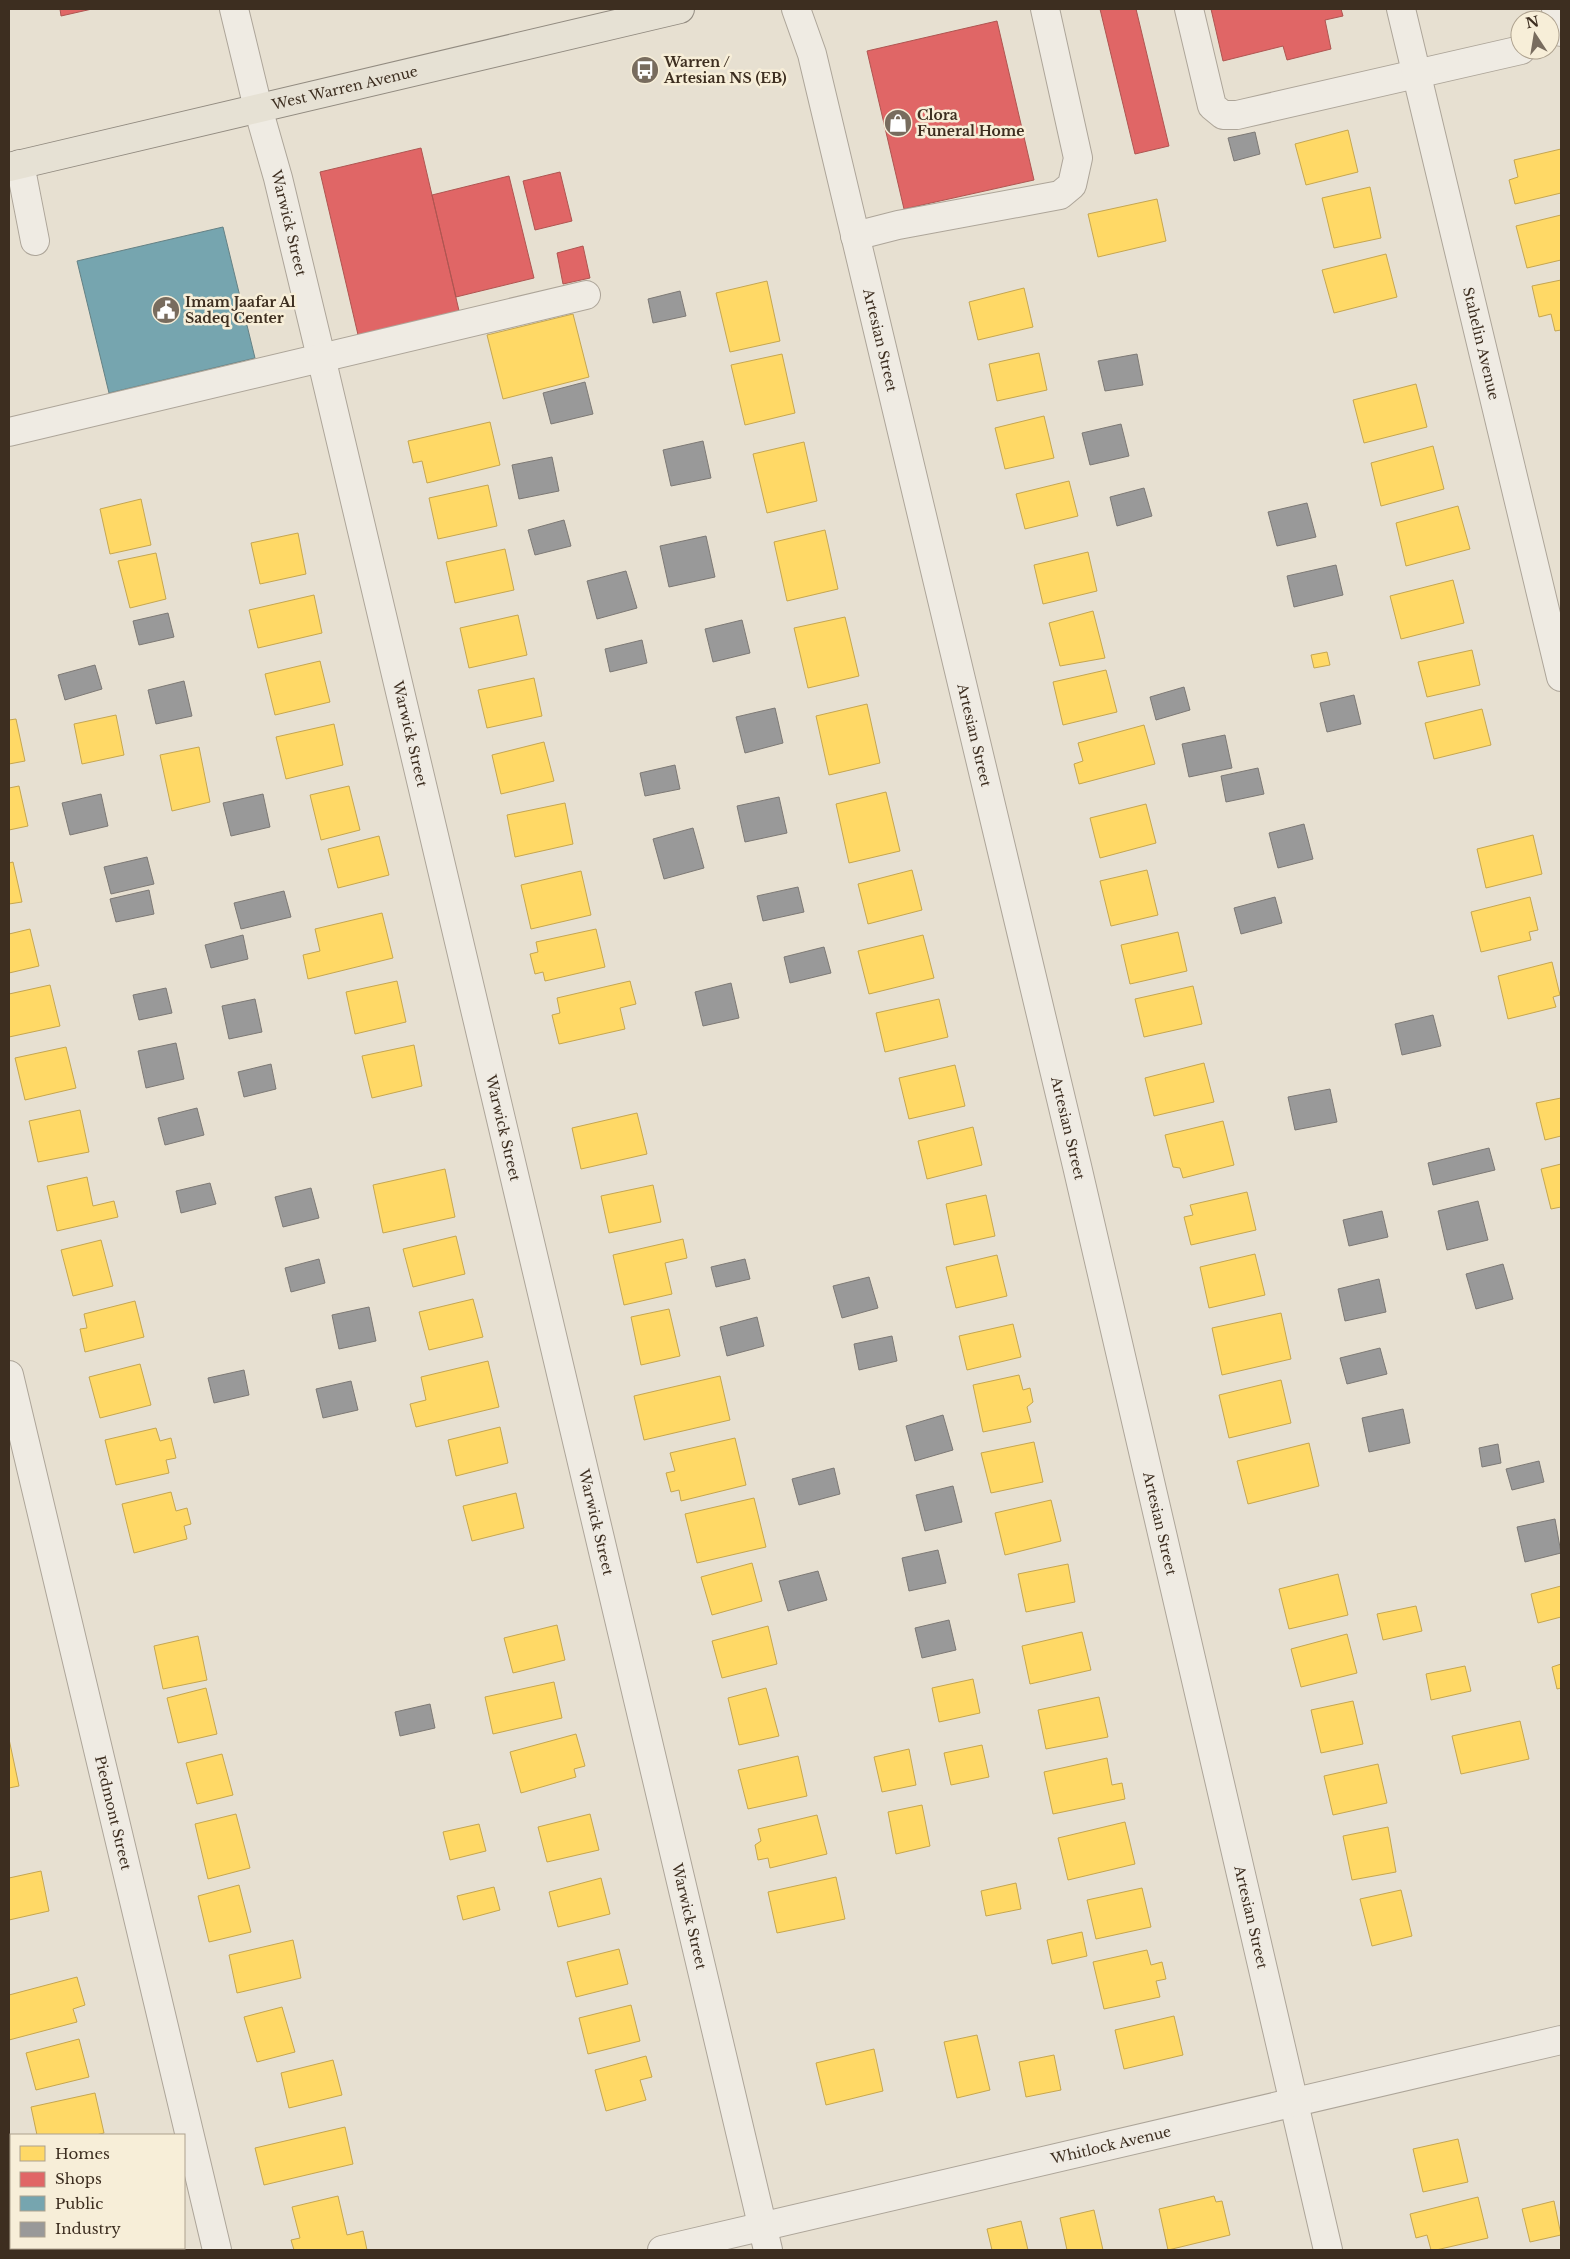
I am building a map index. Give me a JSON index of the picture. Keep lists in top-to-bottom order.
{
  "streets": {
    "main road": ["West Warren Avenue"],
    "street": [
      "Warwick Street",
      "Artesian Street",
      "Stahelin Avenue",
      "Piedmont Street",
      "Whitlock Avenue"
    ]
  },
  "crossings": [
    ["West Warren Avenue", "Warwick Street"],
    ["Warwick Street", "Whitlock Avenue"],
    ["Artesian Street", "Whitlock Avenue"]
  ],
  "places": {
    "bus stop": ["Warren / Artesian NS (EB)"],
    "shop": ["Clora Funeral Home"],
    "public building": ["Imam Jaafar Al Sadeq Center"]
  },
  "legend": [
    "Homes",
    "Shops",
    "Public",
    "Industry"
  ],
  "north": "top"
}
